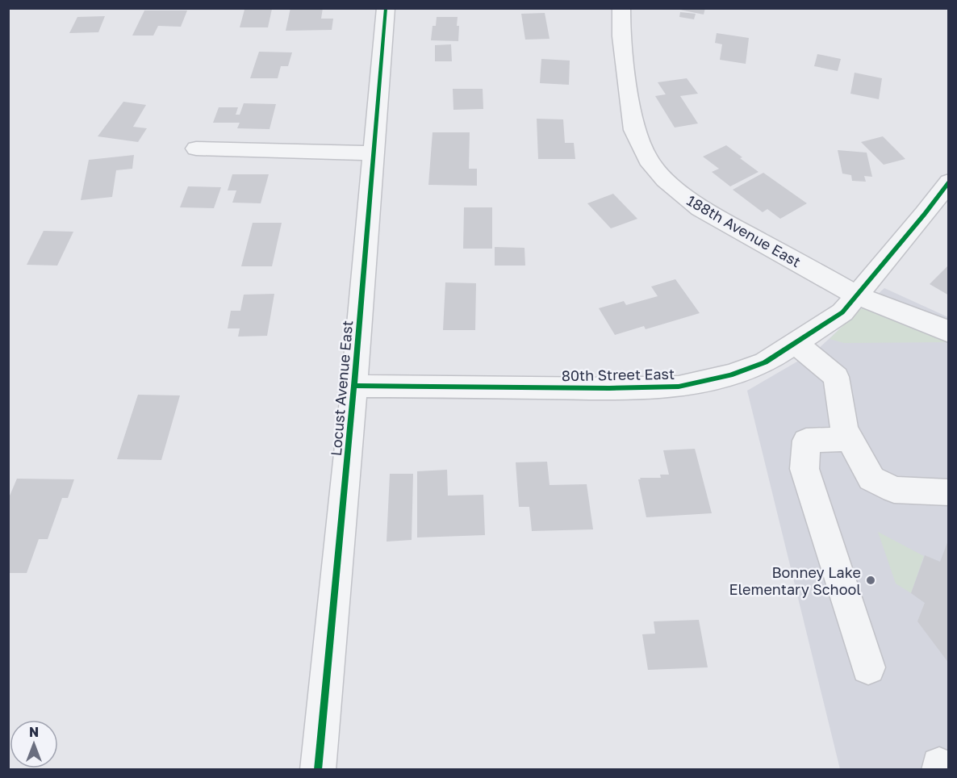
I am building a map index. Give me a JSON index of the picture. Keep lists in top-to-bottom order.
{
  "streets": {
    "street": ["188th Avenue East", "80th Street East", "Locust Avenue East"]
  },
  "crossings": [
    ["188th Avenue East", "80th Street East"],
    ["80th Street East", "Locust Avenue East"]
  ],
  "places": ["Bonney Lake Elementary School"],
  "north": "top"
}
